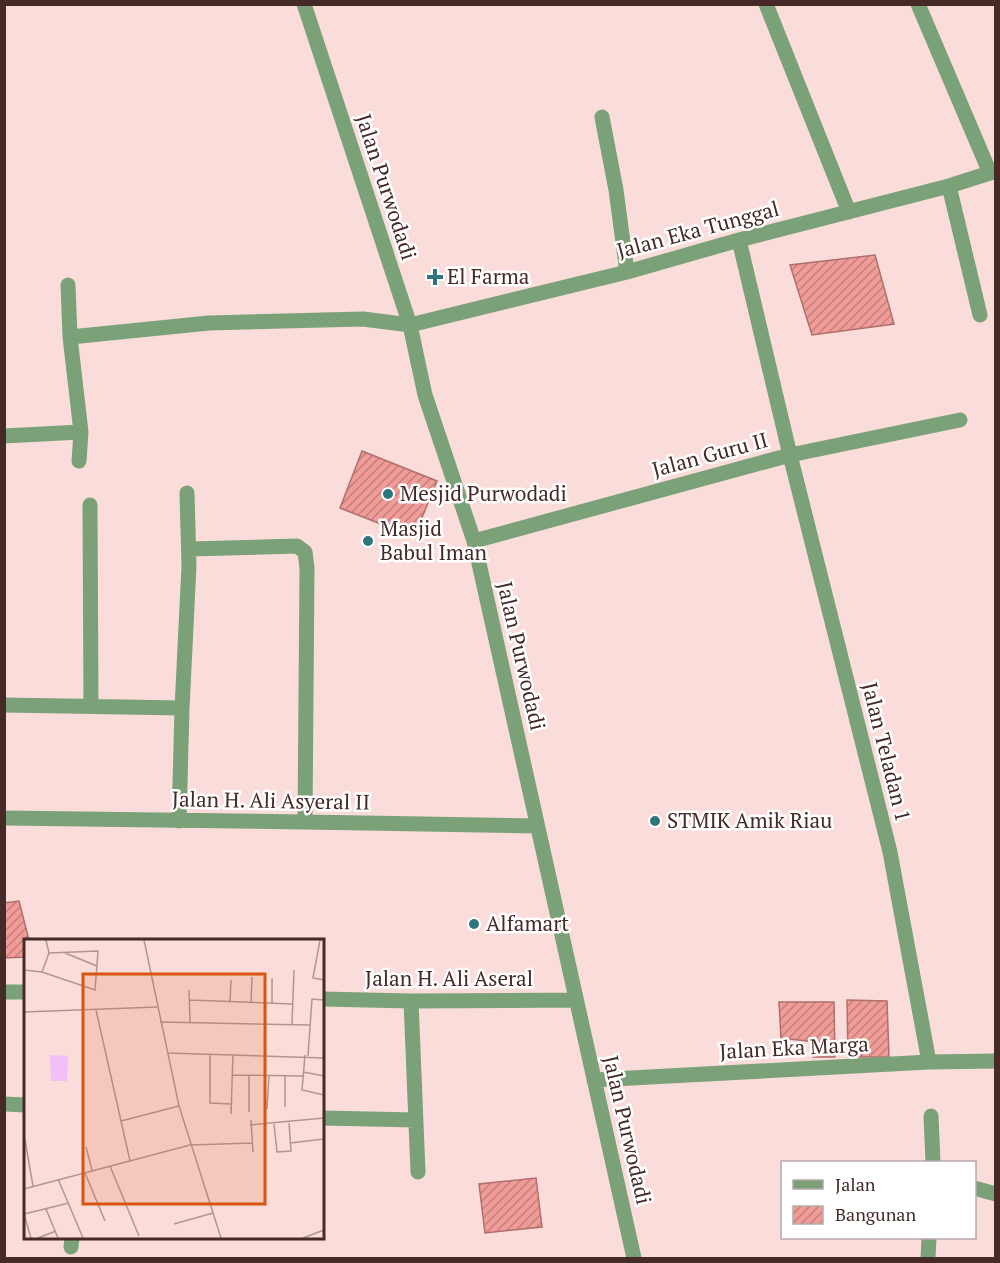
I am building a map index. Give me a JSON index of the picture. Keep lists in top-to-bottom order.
{
  "streets": {
    "street": [
      "Jalan Purwodadi",
      "Jalan Eka Tunggal",
      "Jalan Guru II",
      "Jalan Teladan 1",
      "Jalan H. Ali Asyeral II",
      "Jalan H. Ali Aseral",
      "Jalan Eka Marga"
    ]
  },
  "crossings": [
    ["Jalan Purwodadi", "Jalan Eka Tunggal"],
    ["Jalan Purwodadi", "Jalan Guru II"],
    ["Jalan Purwodadi", "Jalan H. Ali Asyeral II"],
    ["Jalan Purwodadi", "Jalan H. Ali Aseral"],
    ["Jalan Purwodadi", "Jalan Eka Marga"],
    ["Jalan Eka Tunggal", "Jalan Teladan 1"],
    ["Jalan Guru II", "Jalan Teladan 1"],
    ["Jalan Teladan 1", "Jalan Eka Marga"]
  ],
  "places": {
    "health": ["El Farma"],
    "other": [
      "Mesjid Purwodadi",
      "Masjid Babul Iman",
      "STMIK Amik Riau",
      "Alfamart"
    ]
  },
  "legend": ["Jalan", "Bangunan"]
}
